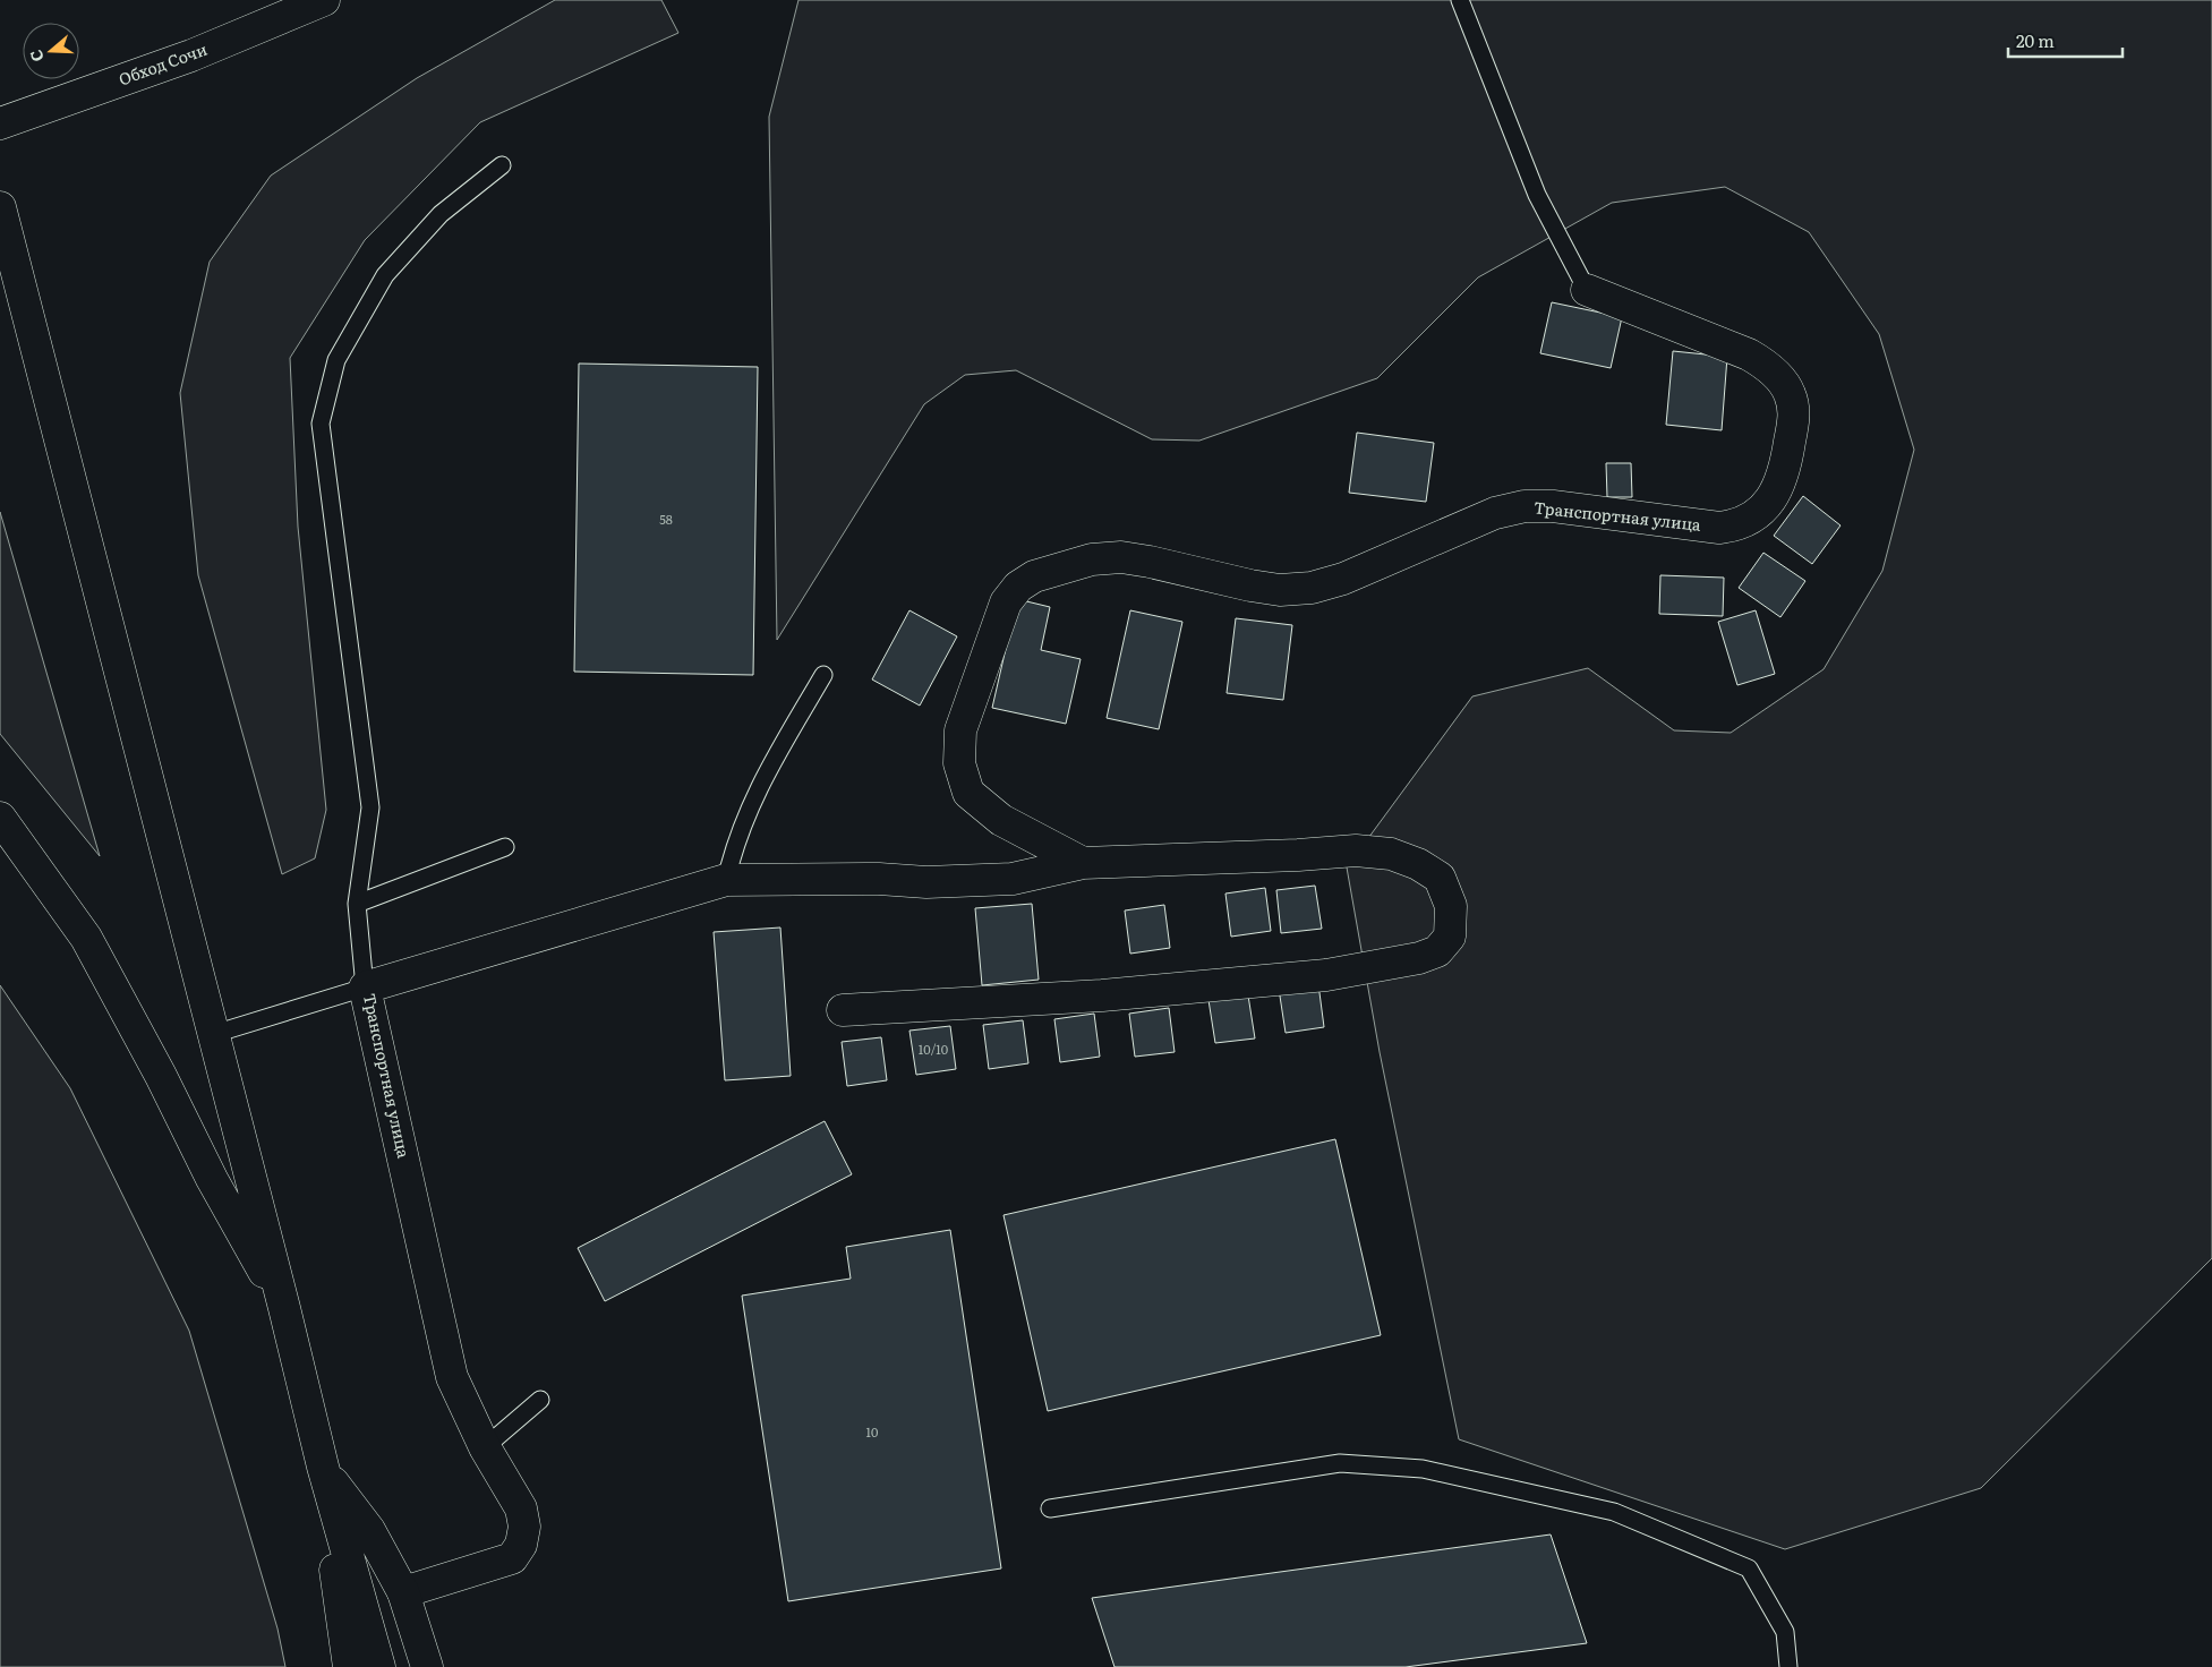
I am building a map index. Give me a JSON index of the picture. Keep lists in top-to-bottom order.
{
  "streets": {
    "main road": ["Обход Сочи", "Транспортная улица"]
  },
  "house_numbers": ["58", "10/10", "10"],
  "scale_bar": "20 m",
  "north": "left"
}
